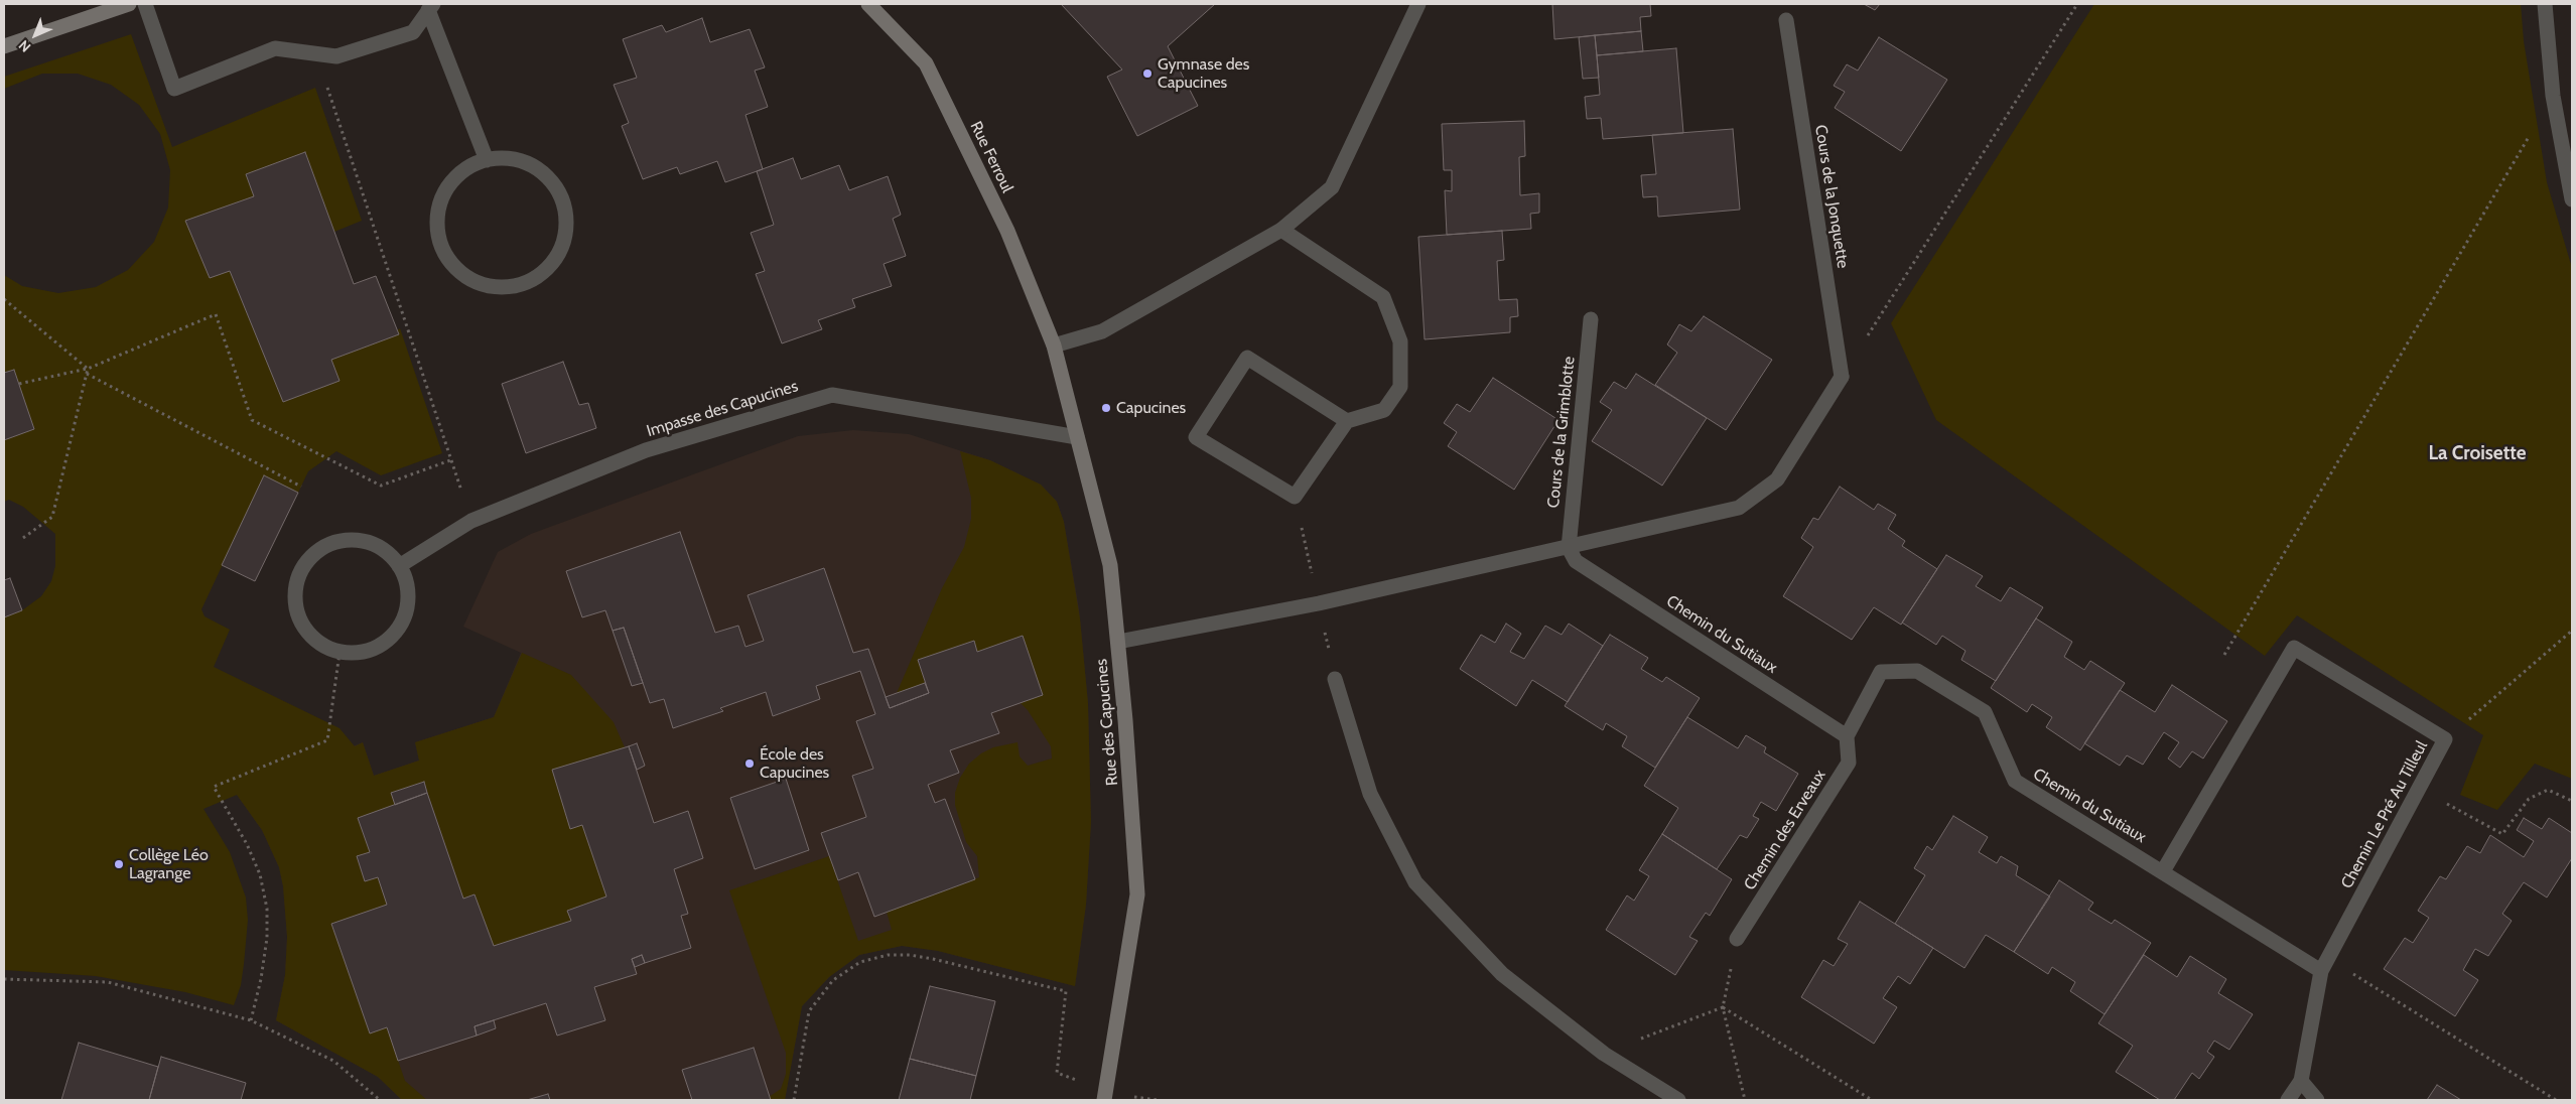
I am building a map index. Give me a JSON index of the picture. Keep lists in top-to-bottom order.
{
  "streets": {
    "street": [
      "Rue Ferroul",
      "Cours de la Jonquette",
      "Impasse des Capucines",
      "Cours de la Grimblotte",
      "Chemin du Sutiaux",
      "Rue des Capucines",
      "Chemin Le Pré Au Tilleul",
      "Chemin des Erveaux"
    ]
  },
  "crossings": [
    ["Rue Ferroul", "Rue des Capucines"],
    ["Impasse des Capucines", "Rue des Capucines"],
    ["Cours de la Grimblotte", "Chemin du Sutiaux"],
    ["Chemin du Sutiaux", "Chemin Le Pré Au Tilleul"],
    ["Chemin du Sutiaux", "Chemin des Erveaux"]
  ],
  "districts": ["La Croisette"],
  "places": [
    "Gymnase des Capucines",
    "Capucines",
    "École des Capucines",
    "Collège Léo Lagrange"
  ],
  "north": "bottom left"
}
